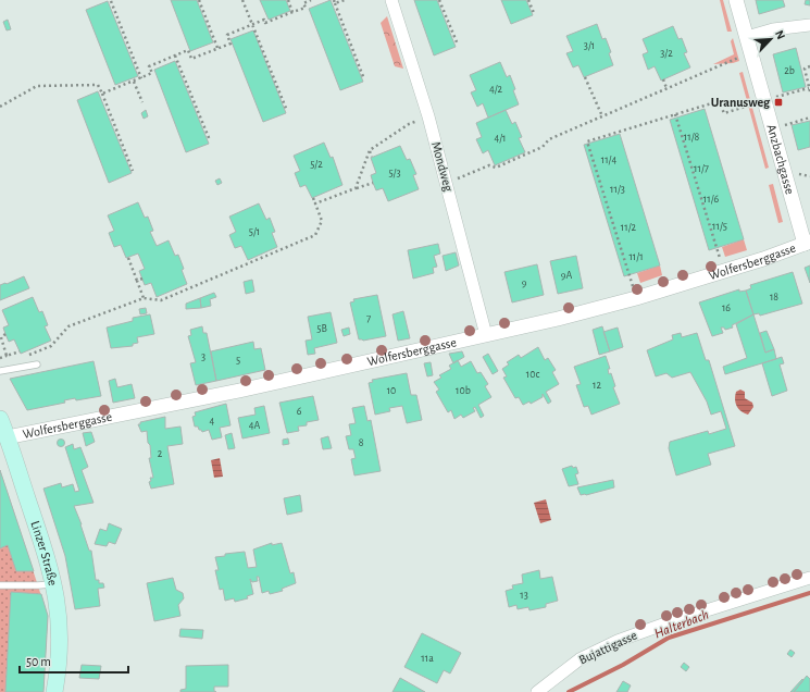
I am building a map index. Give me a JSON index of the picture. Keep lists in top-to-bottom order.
{
  "streets": {
    "main road": ["Linzer Straße"],
    "street": [
      "Anzbachgasse",
      "Mondweg",
      "Wolfersberggasse",
      "Bujattigasse"
    ]
  },
  "crossings": [
    ["Anzbachgasse", "Wolfersberggasse"],
    ["Mondweg", "Wolfersberggasse"],
    ["Wolfersberggasse", "Linzer Straße"]
  ],
  "water": ["Halterbach"],
  "places": {
    "transit": ["Uranusweg"]
  },
  "house_numbers": [
    "3/1",
    "3/2",
    "2b",
    "4/2",
    "11/8",
    "4/1",
    "11/4",
    "5/2",
    "11/7",
    "5/3",
    "11/3",
    "11/6",
    "11/5",
    "11/2",
    "5/1",
    "11/1",
    "9A",
    "9",
    "18",
    "16",
    "7",
    "5B",
    "3",
    "5",
    "10c",
    "12",
    "10",
    "10b",
    "6",
    "4",
    "4A",
    "8",
    "2",
    "13",
    "11a"
  ],
  "scale_bar": "50 m",
  "north": "top right"
}
